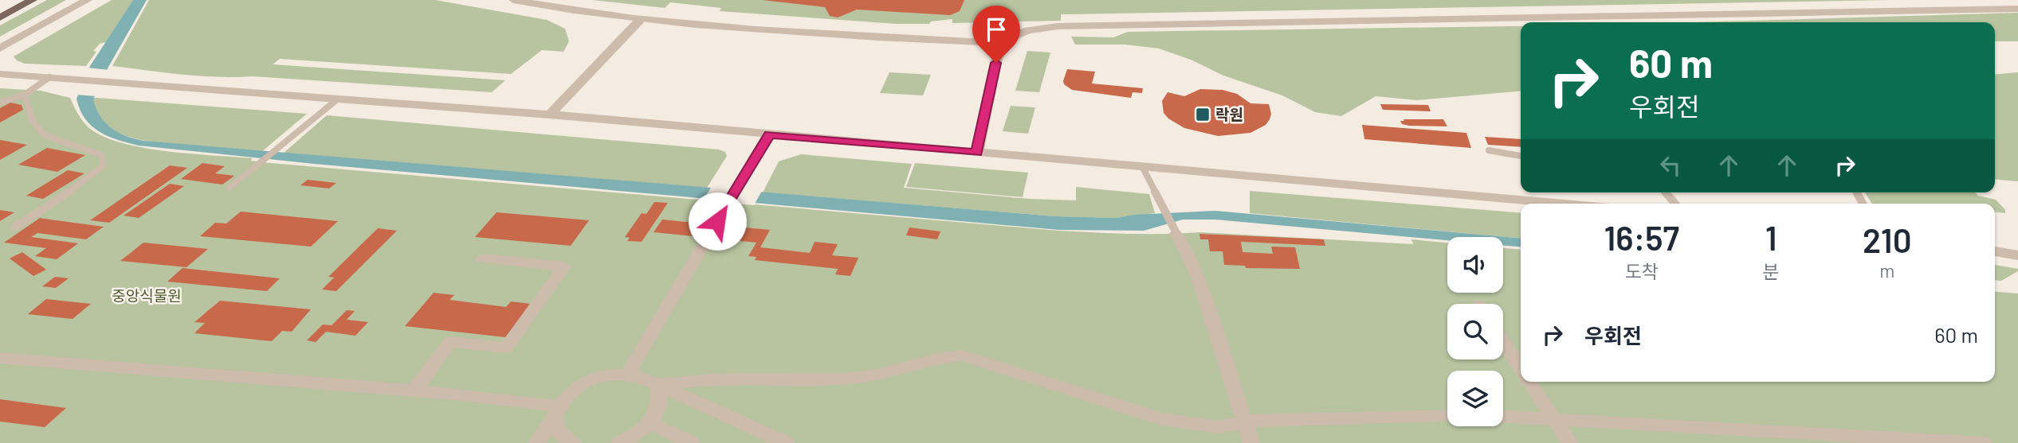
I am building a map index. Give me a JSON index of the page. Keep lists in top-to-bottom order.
{
  "parks": ["중앙식물원"],
  "places": {
    "transit": ["락원"]
  },
  "page": {
    "turn": ["60 m", "우회전"],
    "eta": [
      "16:57",
      "도착",
      "1",
      "분",
      "210",
      "m"
    ],
    "list": [
      {
        "name": "우회전",
        "value": "60 m"
      }
    ]
  }
}
